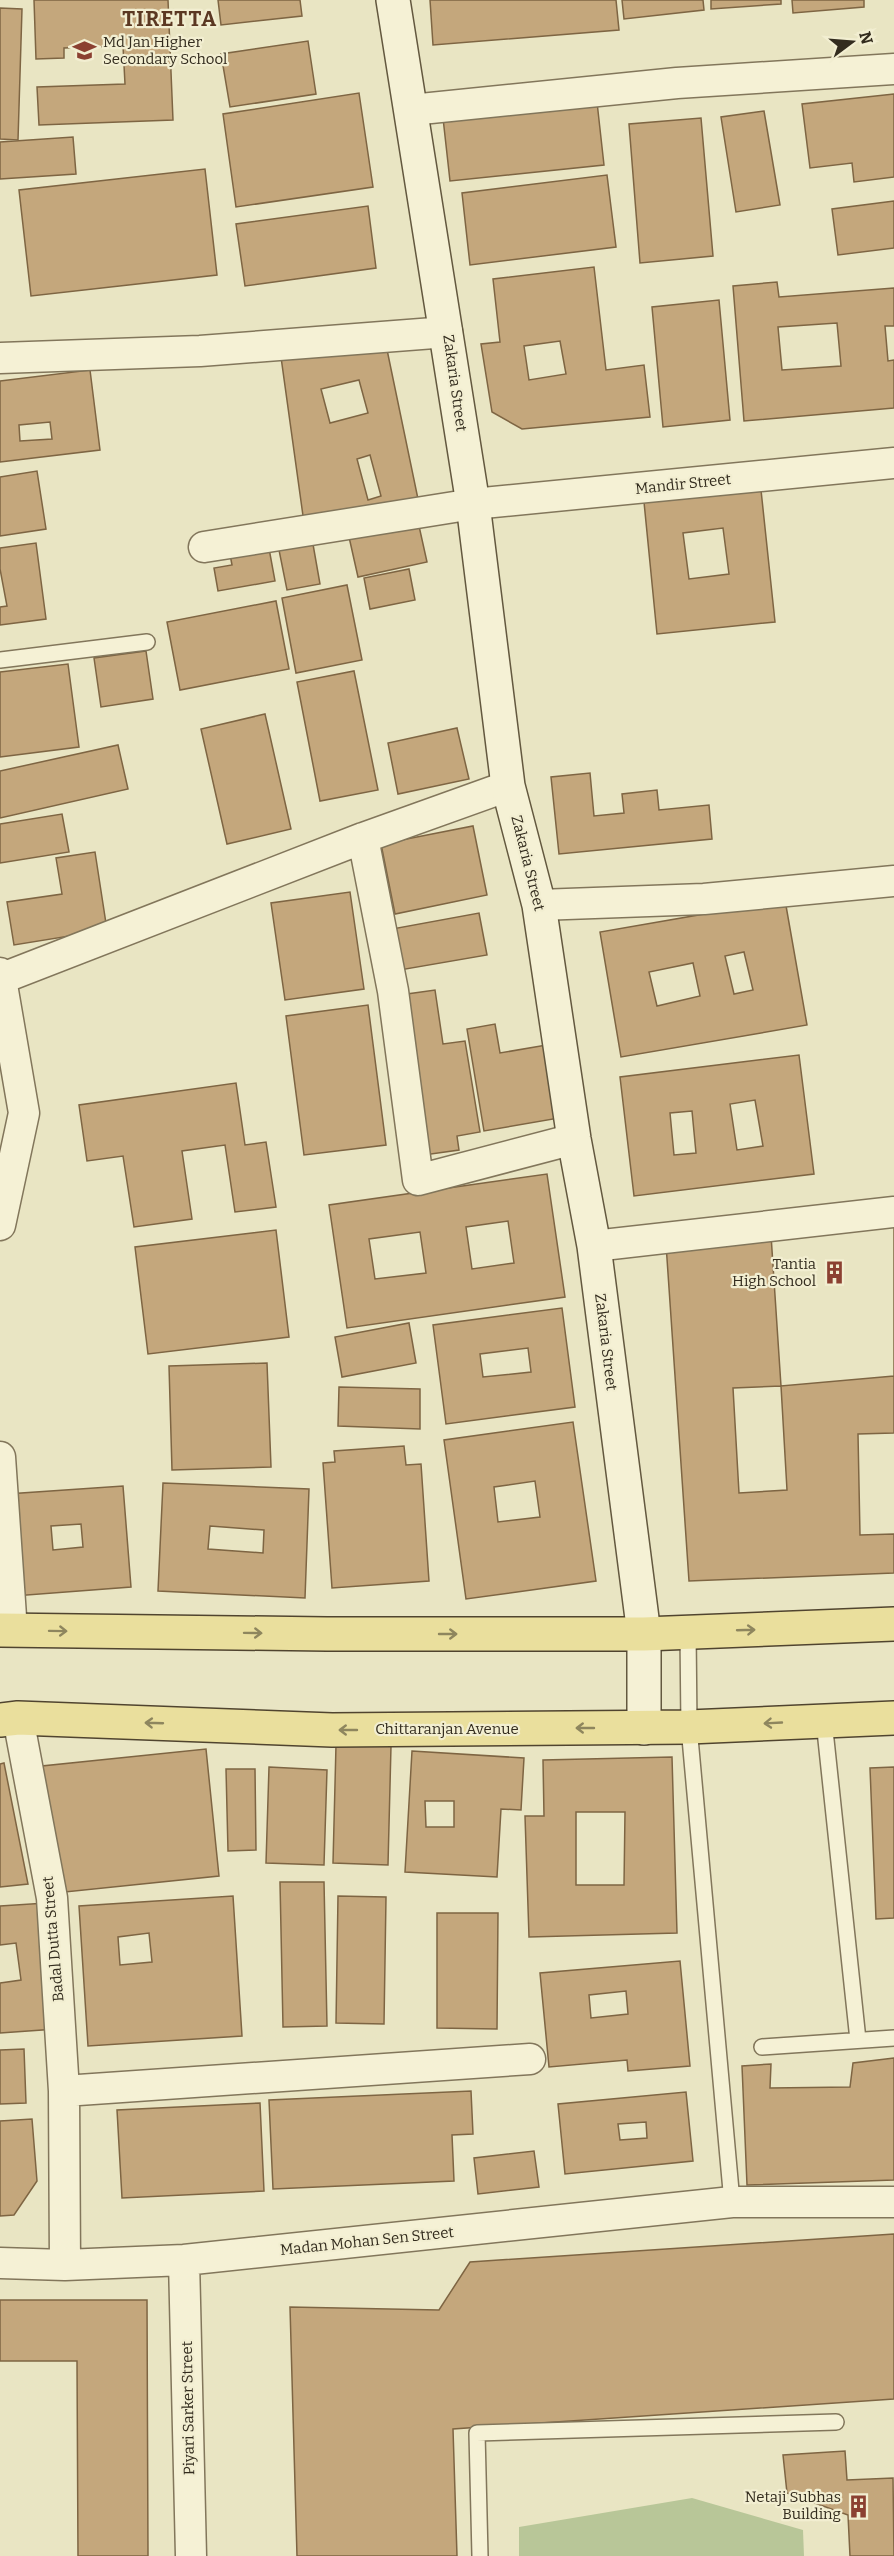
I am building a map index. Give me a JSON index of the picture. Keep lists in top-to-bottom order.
{
  "streets": {
    "main road": ["Zakaria Street", "Chittaranjan Avenue"],
    "street": [
      "Mandir Street",
      "Badal Dutta Street",
      "Madan Mohan Sen Street",
      "Piyari Sarker Street"
    ]
  },
  "crossings": [
    ["Zakaria Street", "Mandir Street"],
    ["Zakaria Street", "Chittaranjan Avenue"],
    ["Chittaranjan Avenue", "Badal Dutta Street"],
    ["Badal Dutta Street", "Madan Mohan Sen Street"],
    ["Madan Mohan Sen Street", "Piyari Sarker Street"]
  ],
  "districts": ["TIRETTA"],
  "places": {
    "school or university": ["Md Jan Higher Secondary School"],
    "building": ["Tantia High School", "Netaji Subhas Building"]
  },
  "north": "right"
}
